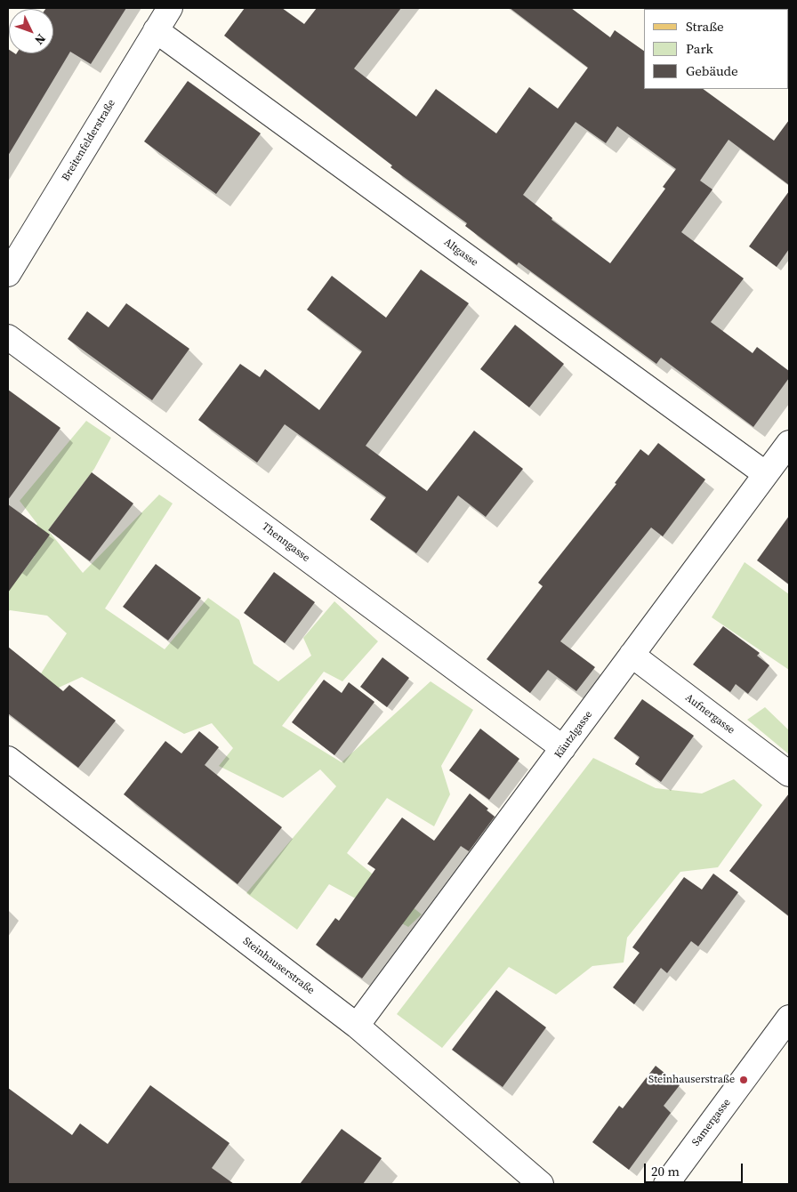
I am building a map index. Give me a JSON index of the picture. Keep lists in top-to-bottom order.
{
  "streets": {
    "street": [
      "Breitenfelderstraße",
      "Altgasse",
      "Thenngasse",
      "Aufnergasse",
      "Käutzlgasse",
      "Steinhauserstraße",
      "Samergasse"
    ]
  },
  "crossings": [
    ["Breitenfelderstraße", "Altgasse"],
    ["Altgasse", "Käutzlgasse"],
    ["Thenngasse", "Käutzlgasse"],
    ["Aufnergasse", "Käutzlgasse"],
    ["Käutzlgasse", "Steinhauserstraße"]
  ],
  "places": ["Steinhauserstraße"],
  "legend": ["Straße", "Park", "Gebäude"],
  "scale_bar": "20 m",
  "north": "bottom right"
}
